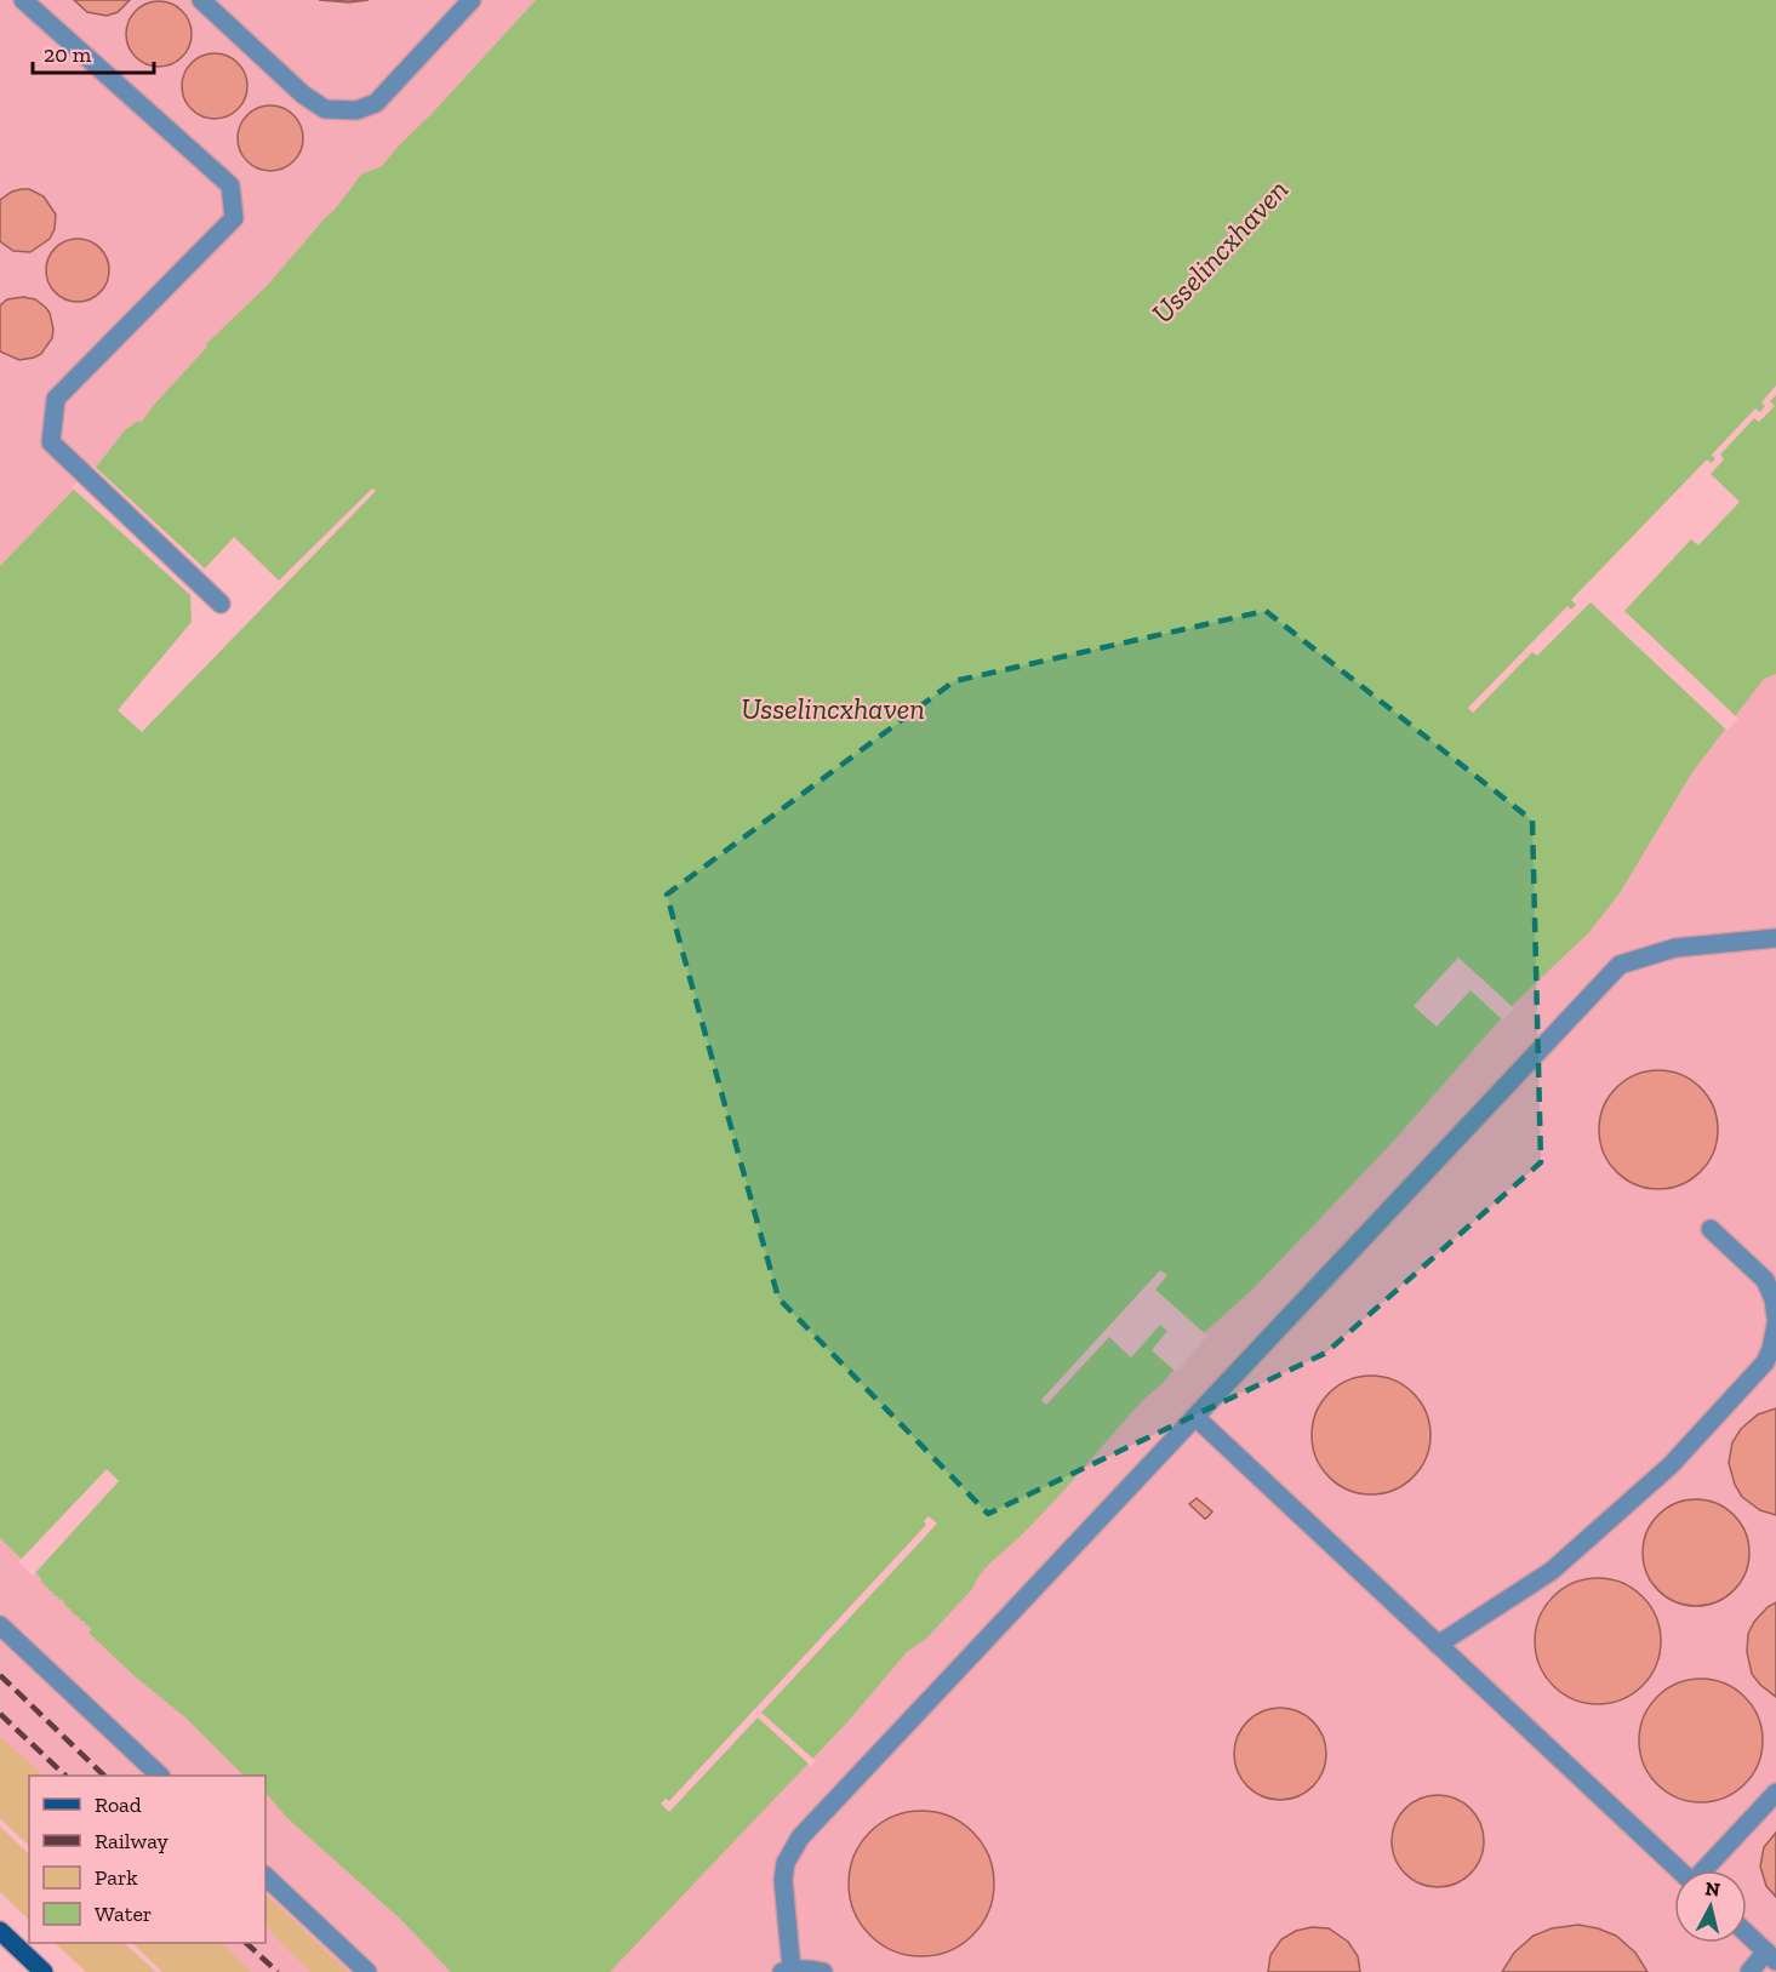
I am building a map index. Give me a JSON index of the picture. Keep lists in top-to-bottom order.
{
  "water": ["Usselincxhaven"],
  "legend": [
    "Road",
    "Railway",
    "Park",
    "Water"
  ],
  "scale_bar": "20 m",
  "north": "top"
}
